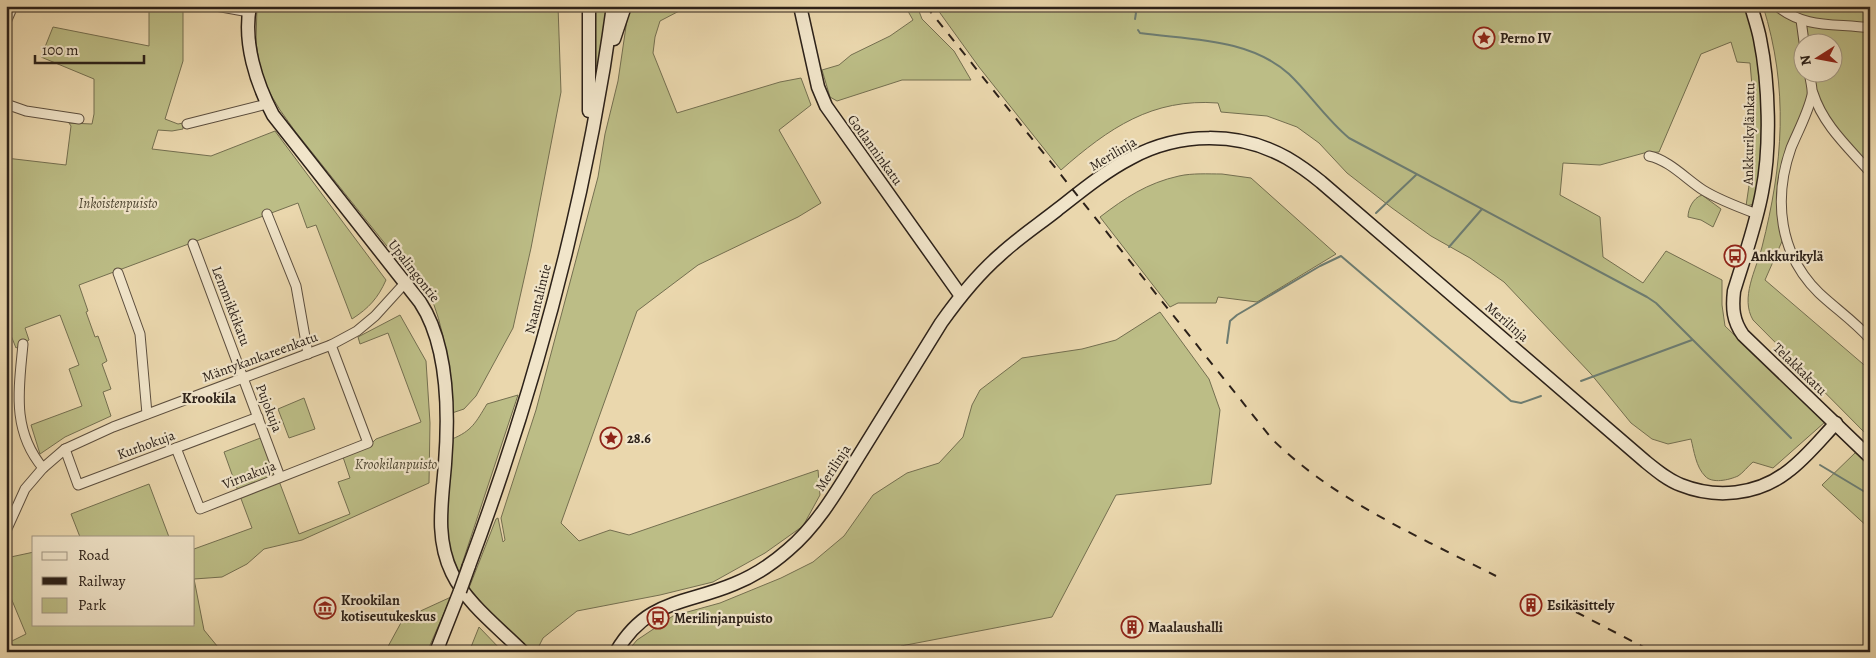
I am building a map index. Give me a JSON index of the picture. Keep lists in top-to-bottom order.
{
  "streets": {
    "street": [
      "Ankkurikylänkatu",
      "Gotlanninkatu",
      "Merilinja",
      "Upalingontie",
      "Naantalintie",
      "Lemmikkikatu",
      "Mäntykankareenkatu",
      "Telakkakatu",
      "Pujokuja",
      "Kurhokuja",
      "Virnakuja"
    ]
  },
  "crossings": [
    ["Ankkurikylänkatu", "Telakkakatu"],
    ["Gotlanninkatu", "Merilinja"],
    ["Merilinja", "Telakkakatu"],
    ["Upalingontie", "Mäntykankareenkatu"],
    ["Lemmikkikatu", "Mäntykankareenkatu"],
    ["Lemmikkikatu", "Pujokuja"],
    ["Mäntykankareenkatu", "Pujokuja"],
    ["Mäntykankareenkatu", "Kurhokuja"],
    ["Mäntykankareenkatu", "Virnakuja"],
    ["Pujokuja", "Kurhokuja"],
    ["Pujokuja", "Virnakuja"],
    ["Kurhokuja", "Virnakuja"]
  ],
  "districts": ["Krookila"],
  "parks": ["Inkoistenpuisto", "Krookilanpuisto"],
  "places": {
    "place": ["Perno IV", "28.6"],
    "bus stop": ["Ankkurikylä", "Merilinjanpuisto"],
    "building": ["Esikäsittely", "Maalaushalli"],
    "museum": ["Krookilan kotiseutukeskus"]
  },
  "legend": ["Road", "Railway", "Park"],
  "scale_bar": "100 m",
  "north": "left"
}
